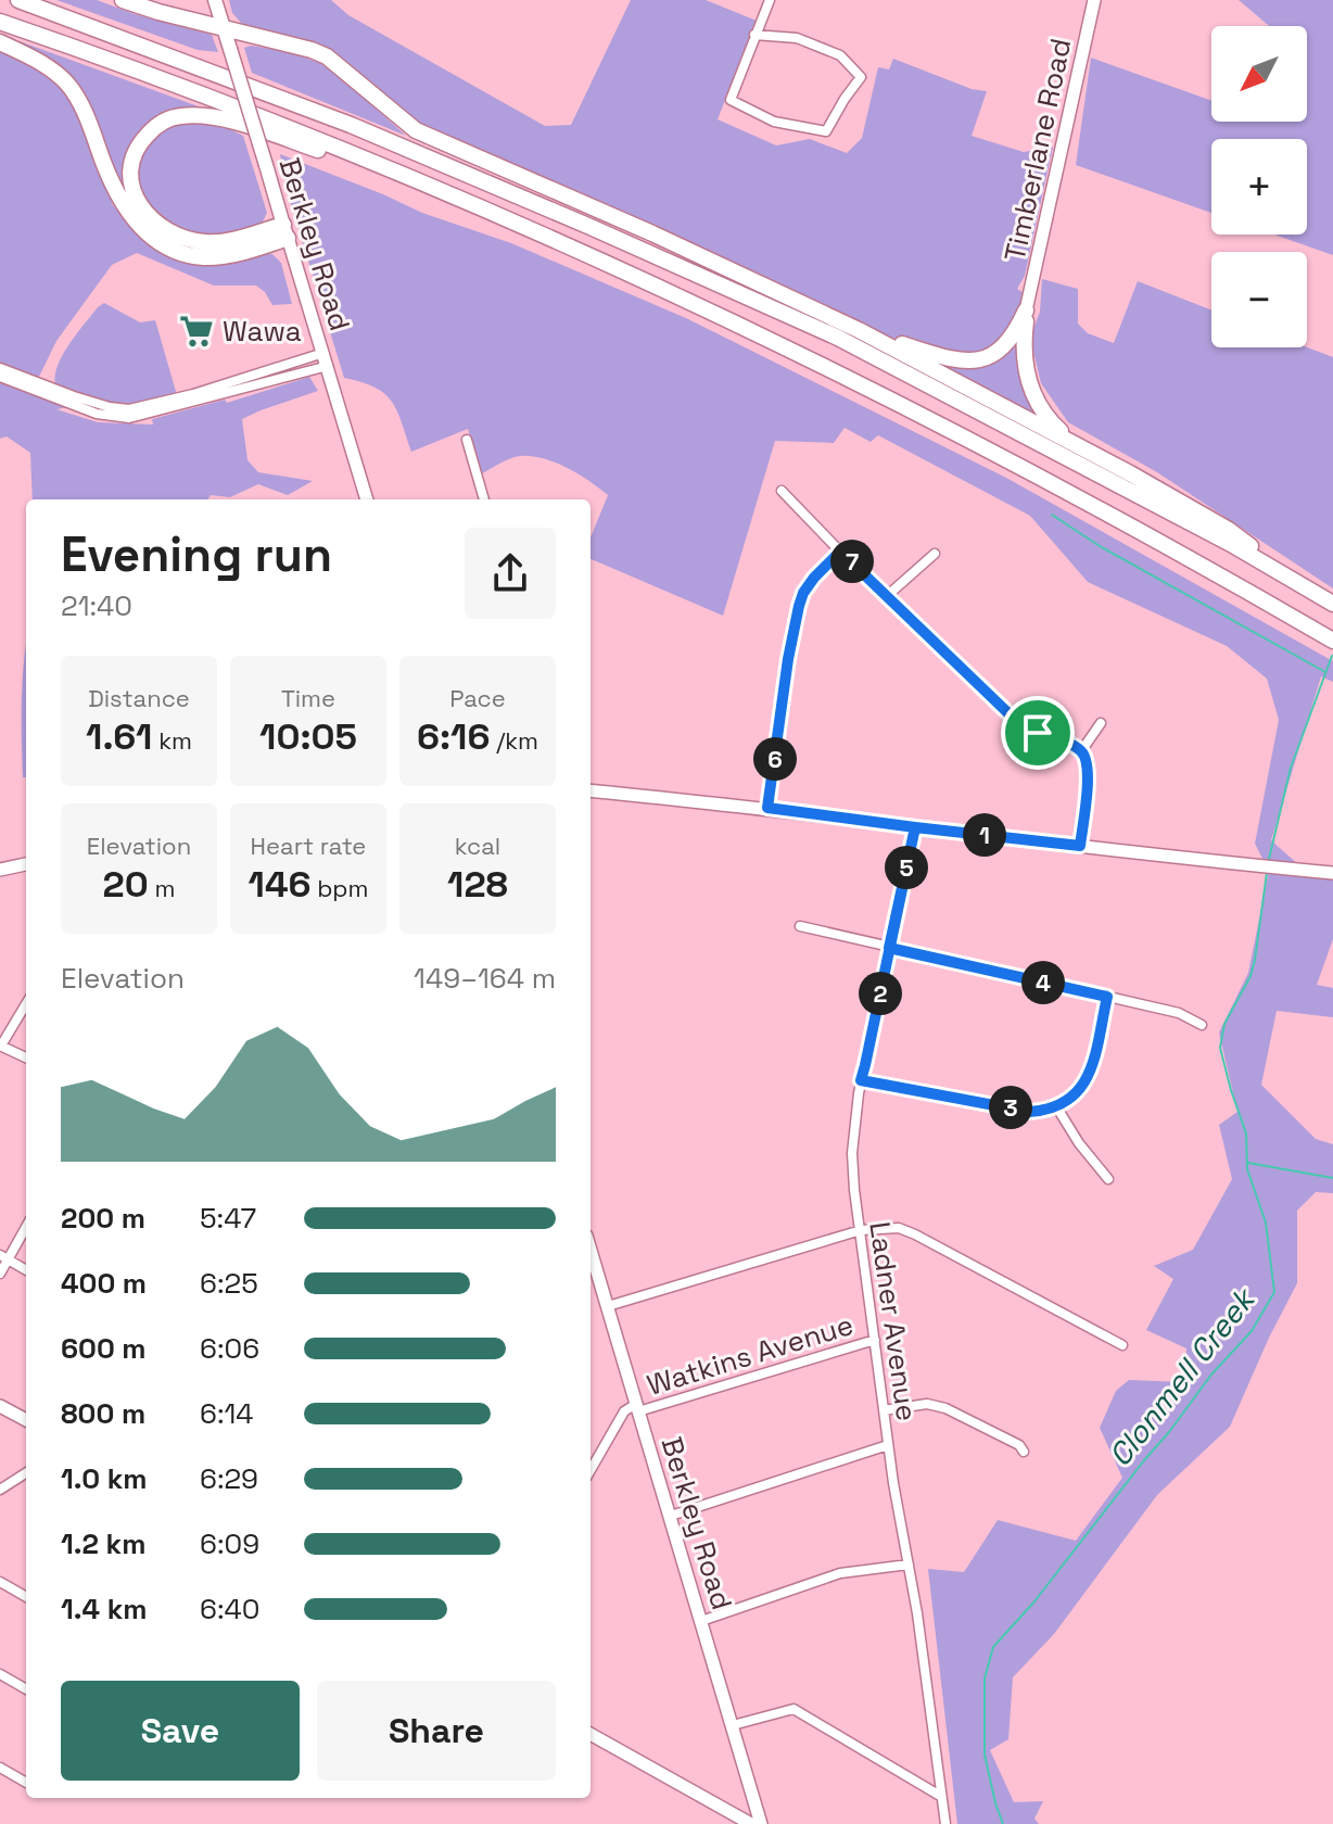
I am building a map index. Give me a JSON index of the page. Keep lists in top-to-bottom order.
{
  "streets": {
    "main road": ["Berkley Road"],
    "street": ["Timberlane Road", "Ladner Avenue", "Watkins Avenue"]
  },
  "crossings": [
    ["Berkley Road", "Watkins Avenue"],
    ["Ladner Avenue", "Watkins Avenue"]
  ],
  "water": ["Clonmell Creek"],
  "places": {
    "supermarket": ["Wawa"]
  },
  "north": "bottom left",
  "page": {
    "map_buttons": ["+", "−"],
    "heading": ["Evening run", "21:40"],
    "pins": [
      "7",
      "6",
      "1",
      "5",
      "4",
      "2",
      "3"
    ],
    "stats": [
      ["Distance", "1.61 km"],
      ["Time", "10:05"],
      ["Pace", "6:16 /km"],
      ["Elevation", "20 m"],
      ["Heart rate", "146 bpm"],
      ["kcal", "128"]
    ],
    "chart": ["Elevation", "149–164 m"],
    "list": [
      {
        "name": "200 m",
        "note": "5:47"
      },
      {
        "name": "400 m",
        "note": "6:25"
      },
      {
        "name": "600 m",
        "note": "6:06"
      },
      {
        "name": "800 m",
        "note": "6:14"
      },
      {
        "name": "1.0 km",
        "note": "6:29"
      },
      {
        "name": "1.2 km",
        "note": "6:09"
      },
      {
        "name": "1.4 km",
        "note": "6:40"
      }
    ],
    "buttons": ["Save", "Share"]
  }
}
